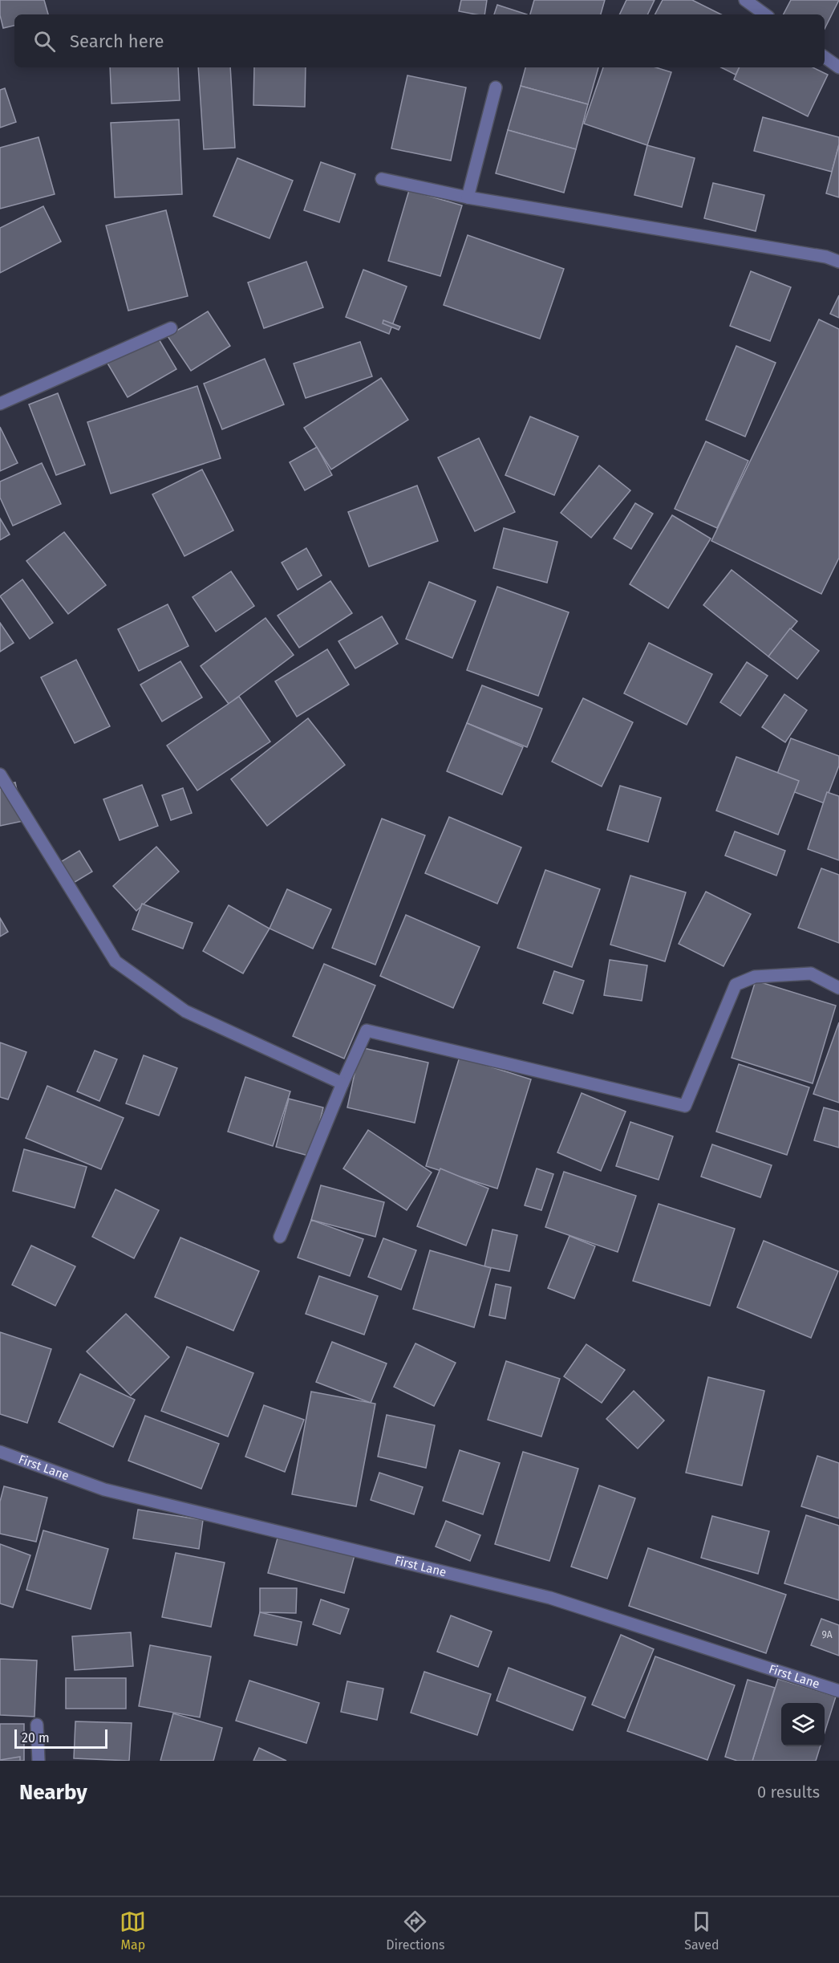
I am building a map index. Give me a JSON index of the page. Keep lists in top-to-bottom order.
{
  "streets": {
    "street": ["First Lane"]
  },
  "house_numbers": ["9A"],
  "scale_bar": "20 m",
  "page": {
    "search": "Search here",
    "scale": "20 m",
    "heading": ["Nearby", "0 results"],
    "nav": ["Map", "Directions", "Saved"]
  }
}
